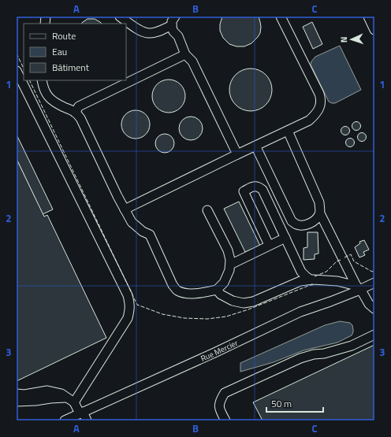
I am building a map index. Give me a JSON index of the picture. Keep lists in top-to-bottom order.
{
  "streets": {
    "street": ["Rue Mercier"]
  },
  "legend": ["Route", "Eau", "Bâtiment"],
  "scale_bar": "50 m",
  "north": "left",
  "grid": {
    "columns": ["A", "B", "C"],
    "rows": ["1", "2", "3"]
  }
}
